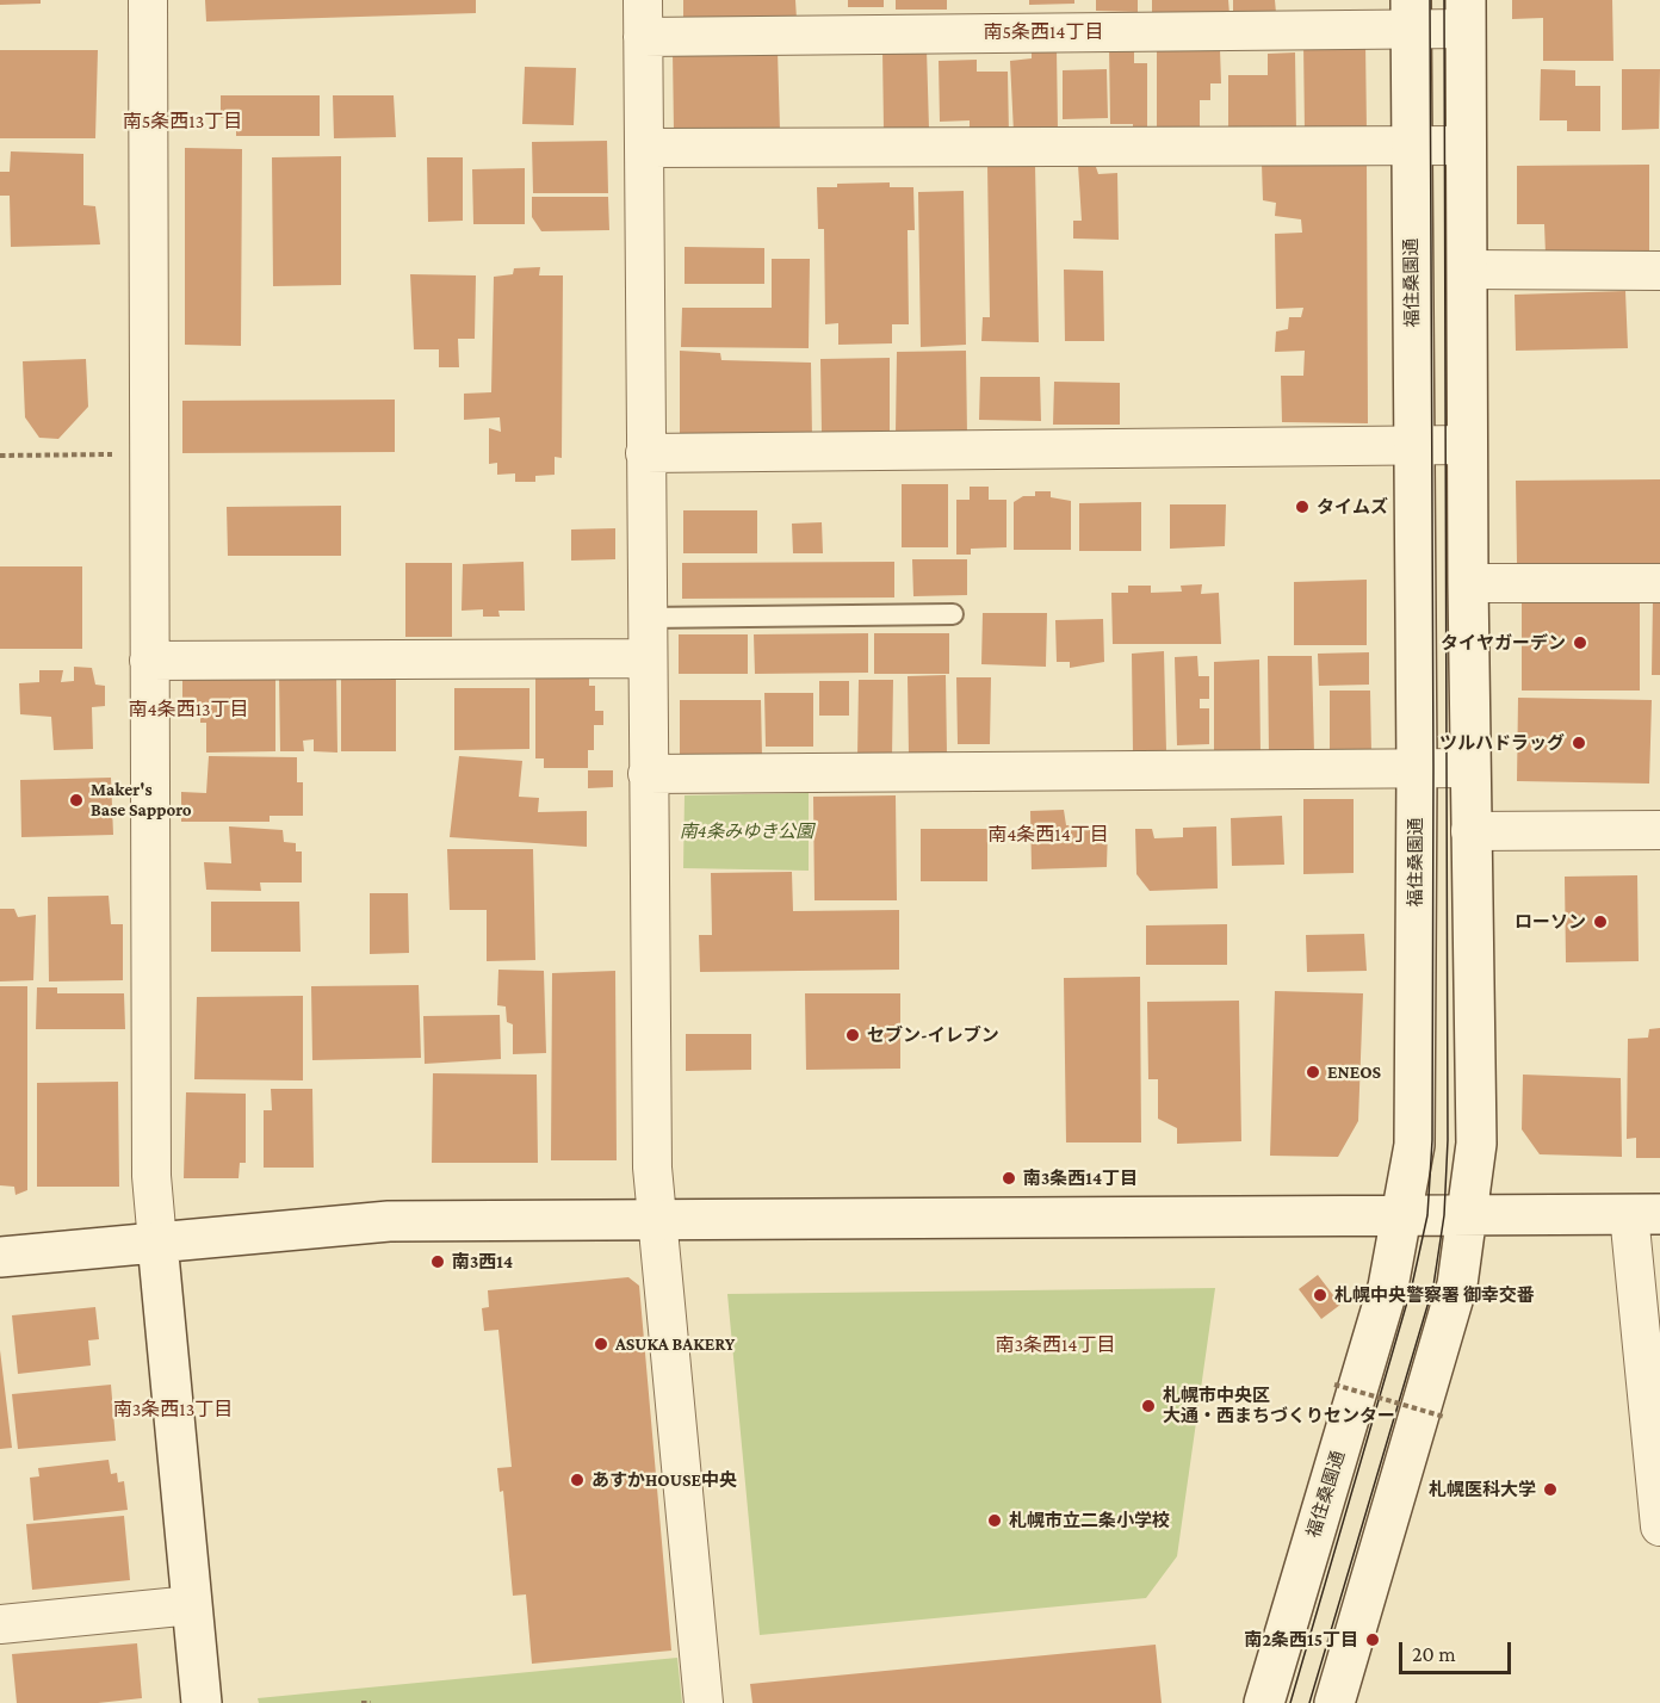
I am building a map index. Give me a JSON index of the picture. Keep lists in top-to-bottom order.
{
  "streets": {
    "street": ["福住桑園通"]
  },
  "districts": [
    "南5条西14丁目",
    "南5条西13丁目",
    "南4条西13丁目",
    "南4条西14丁目",
    "南3条西14丁目",
    "南3条西13丁目"
  ],
  "parks": ["南4条みゆき公園"],
  "places": [
    "タイムズ",
    "タイヤガーデン",
    "ツルハドラッグ",
    "Maker's Base Sapporo",
    "ローソン",
    "セブン-イレブン",
    "ENEOS",
    "南3条西14丁目",
    "南3西14",
    "札幌中央警察署 御幸交番",
    "ASUKA BAKERY",
    "札幌市中央区 大通・西まちづくりセンター",
    "あすかHOUSE中央",
    "札幌医科大学",
    "札幌市立二条小学校",
    "南2条西15丁目"
  ],
  "scale_bar": "20 m"
}
